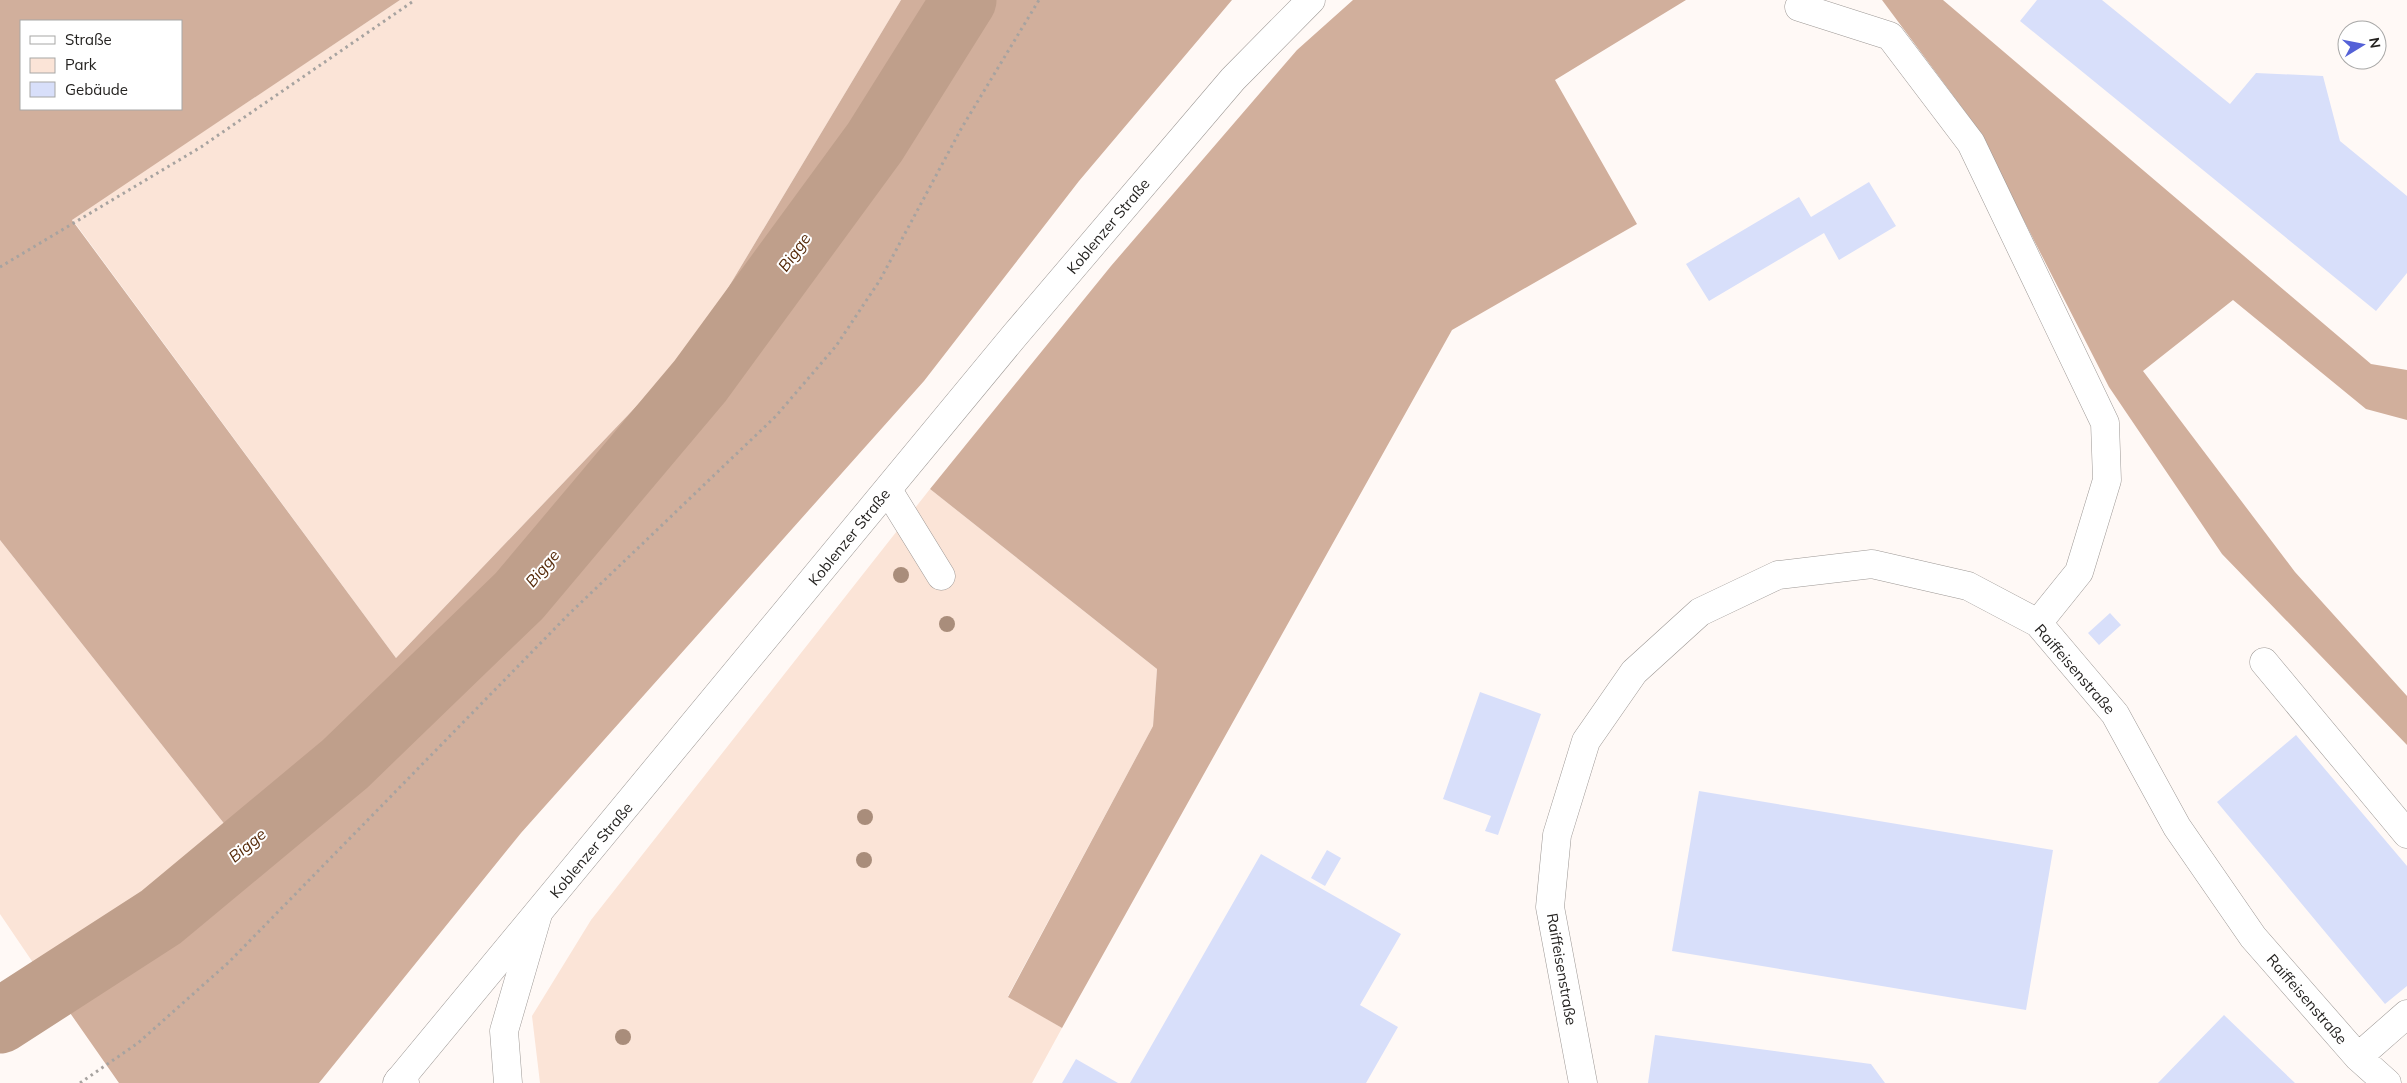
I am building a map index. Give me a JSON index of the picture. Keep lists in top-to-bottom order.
{
  "streets": {
    "main road": ["Koblenzer Straße", "Raiffeisenstraße"]
  },
  "water": ["Bigge"],
  "legend": ["Straße", "Park", "Gebäude"],
  "north": "right"
}
